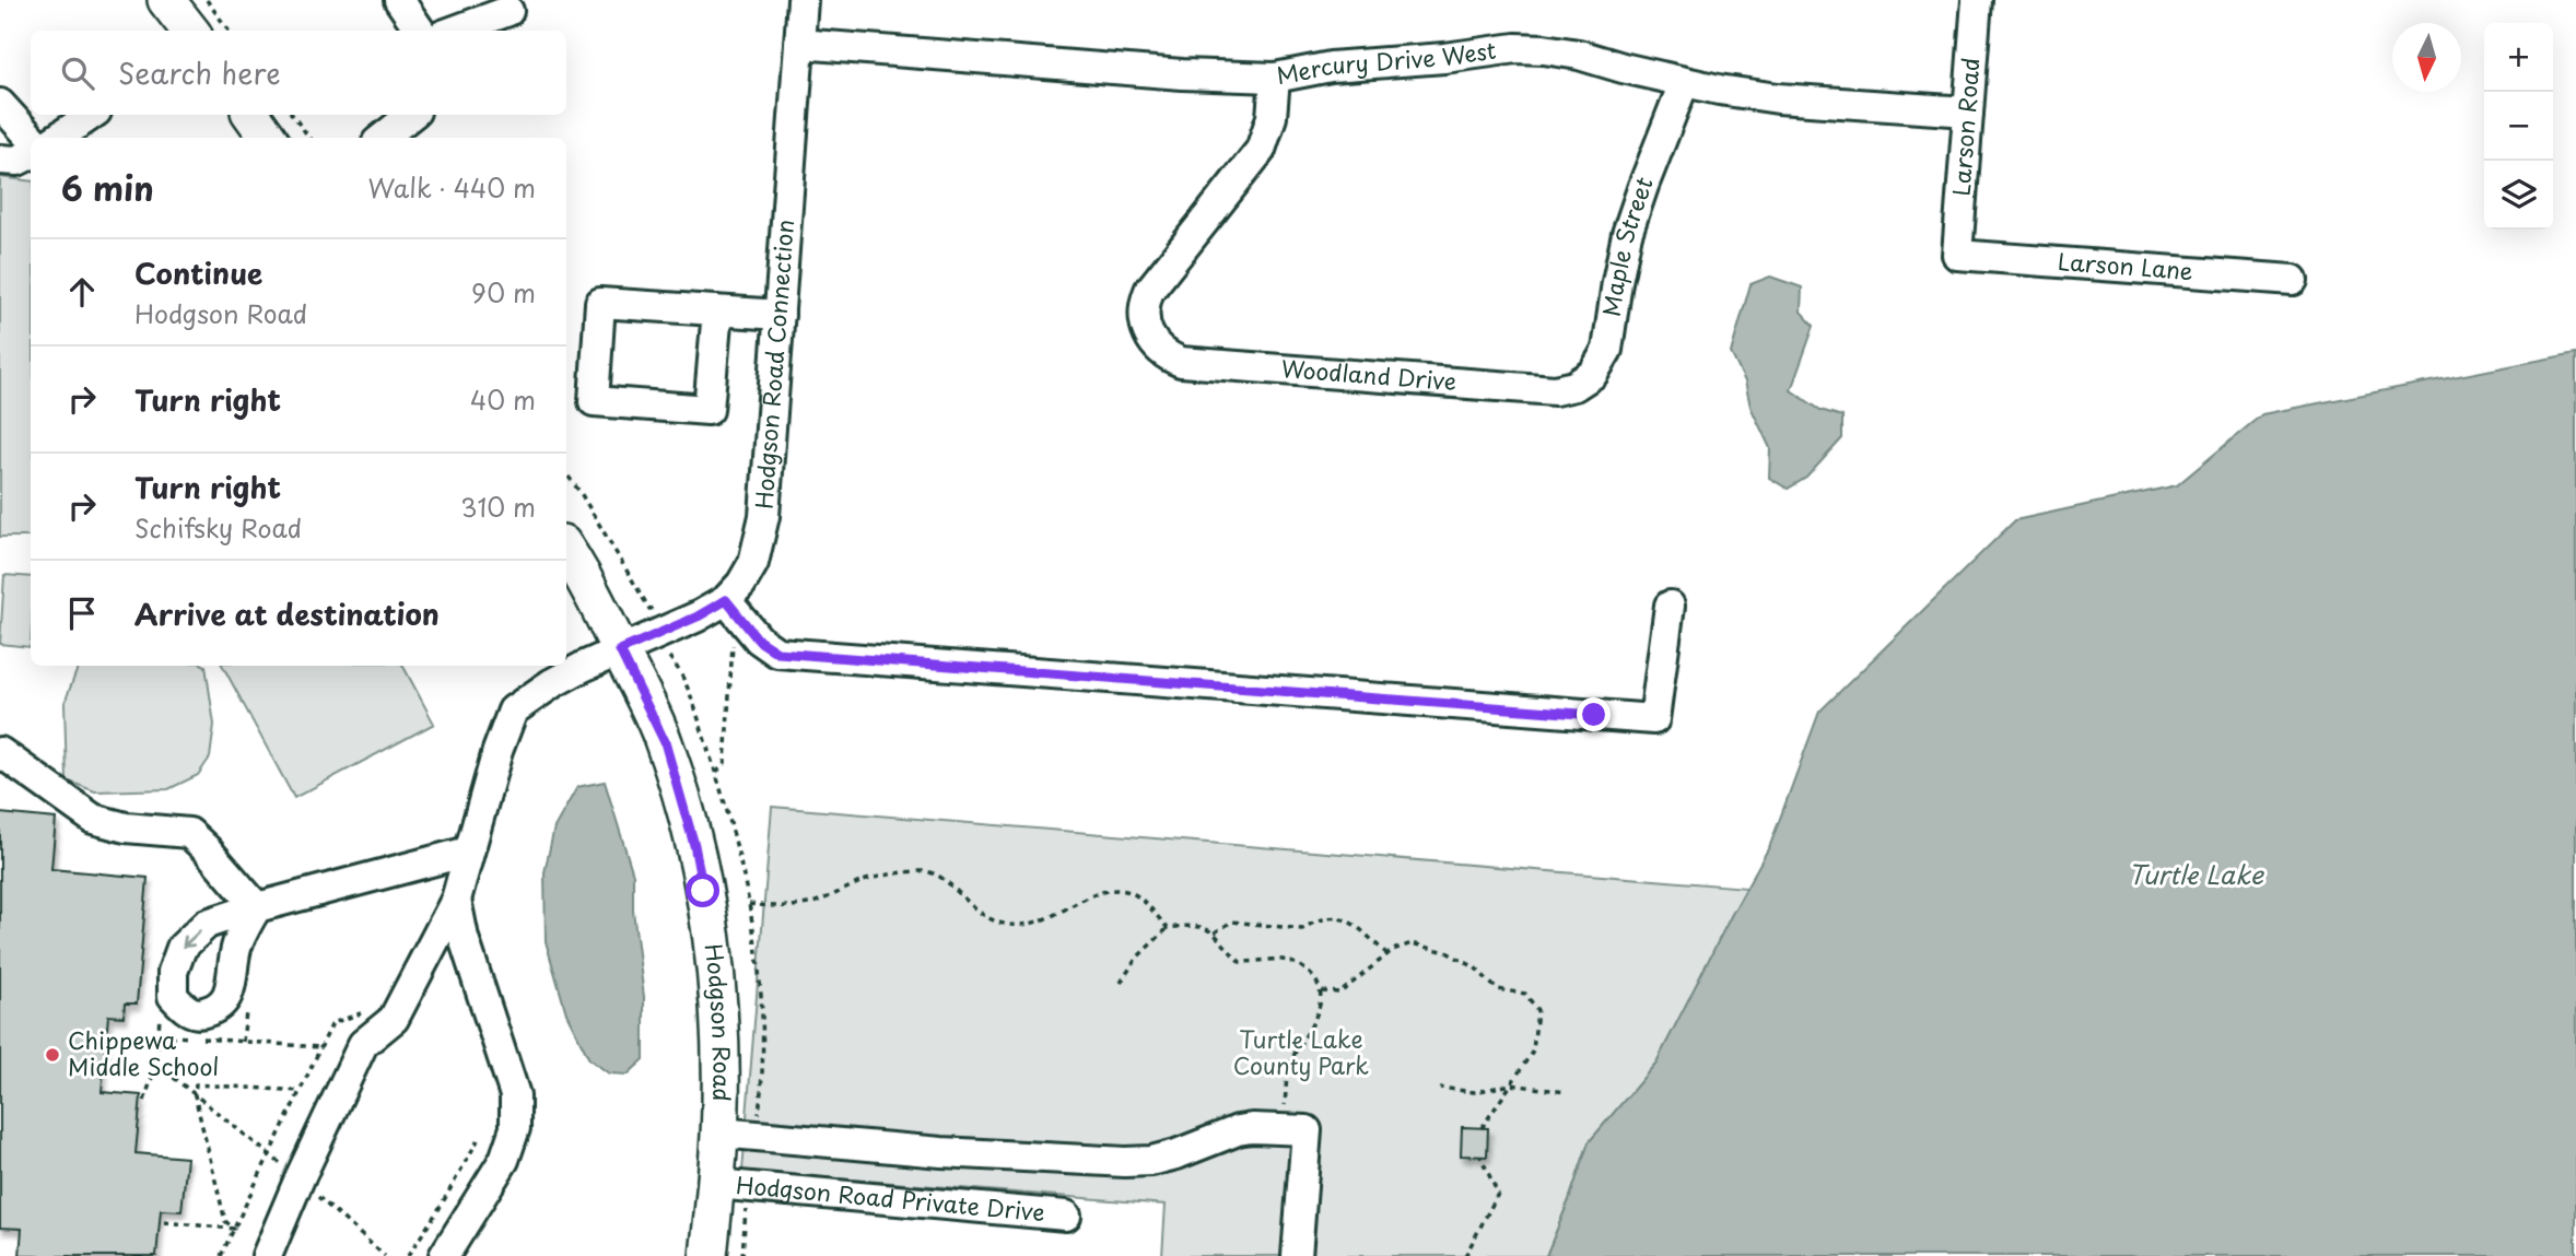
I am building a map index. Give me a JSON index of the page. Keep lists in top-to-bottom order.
{
  "streets": {
    "main road": ["Hodgson Road"],
    "street": [
      "Mercury Drive West",
      "Larson Road",
      "Maple Street",
      "Larson Lane",
      "Hodgson Road Connection",
      "Woodland Drive",
      "Hodgson Road Private Drive"
    ]
  },
  "crossings": [
    ["Mercury Drive West", "Larson Road"],
    ["Mercury Drive West", "Maple Street"],
    ["Mercury Drive West", "Hodgson Road Connection"],
    ["Mercury Drive West", "Woodland Drive"],
    ["Larson Road", "Larson Lane"],
    ["Maple Street", "Woodland Drive"],
    ["Hodgson Road Connection", "Hodgson Road"],
    ["Hodgson Road", "Hodgson Road Private Drive"]
  ],
  "water": ["Turtle Lake"],
  "parks": ["Turtle Lake County Park"],
  "places": ["Chippewa Middle School"],
  "north": "bottom",
  "page": {
    "map_buttons": ["+", "−"],
    "search": "Search here",
    "heading": ["6 min", "Walk · 440 m"],
    "list": [
      ["Continue", "Hodgson Road", "90 m"],
      ["Turn right", "40 m"],
      ["Turn right", "Schifsky Road", "310 m"],
      "Arrive at destination"
    ]
  }
}
